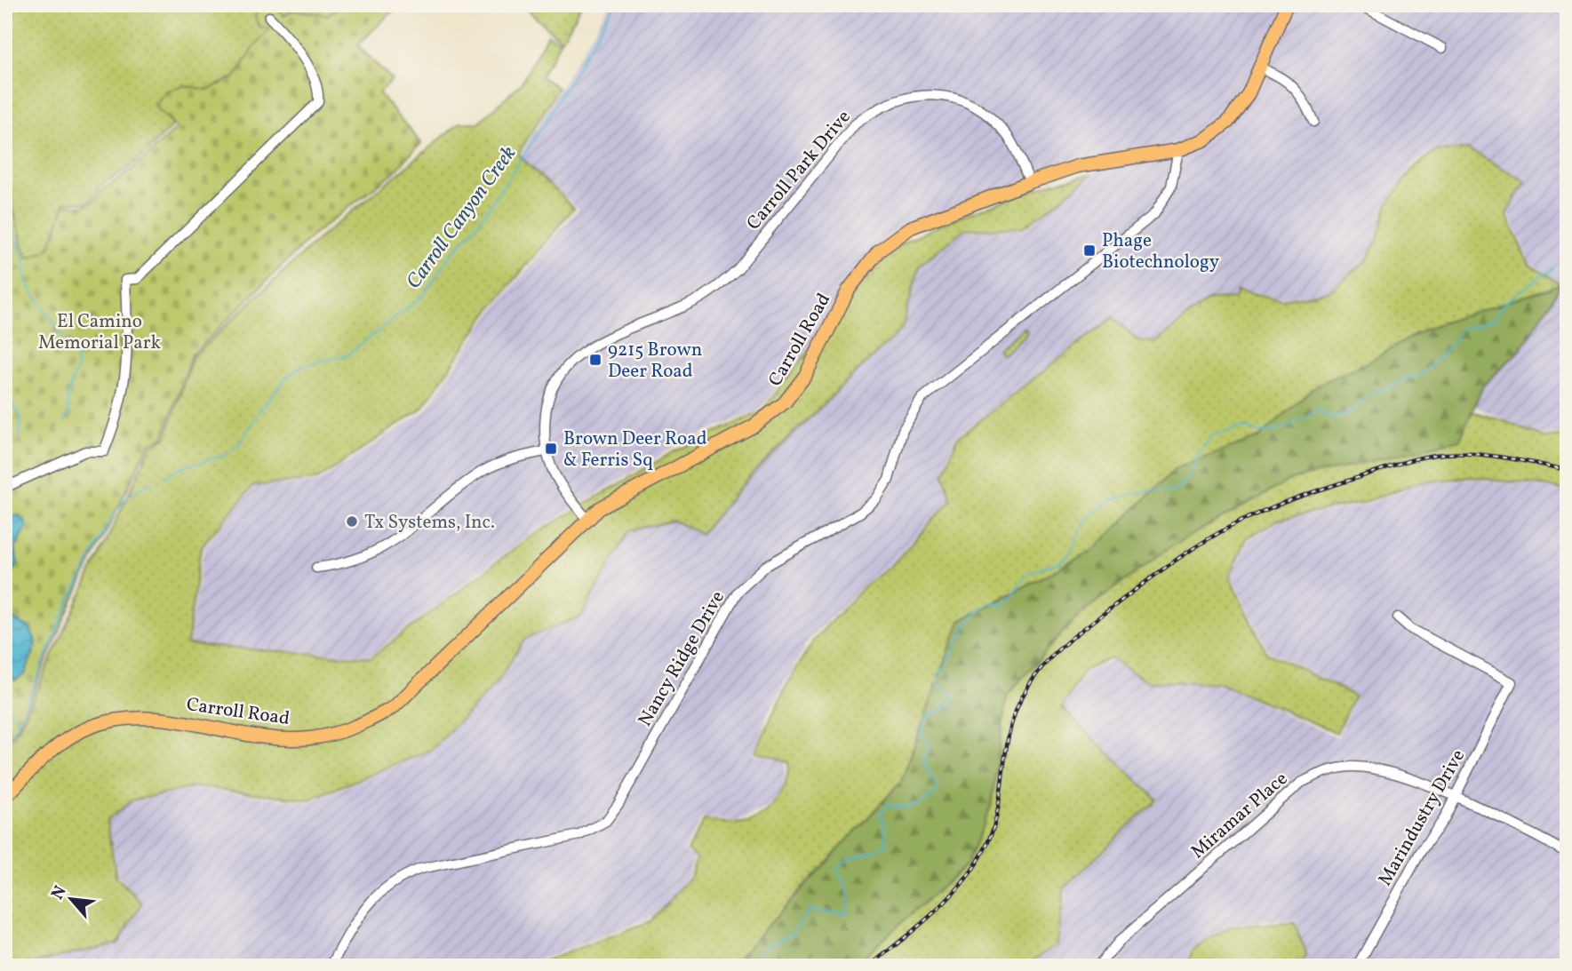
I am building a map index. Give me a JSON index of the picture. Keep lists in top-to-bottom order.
{
  "streets": {
    "main road": ["Carroll Road"],
    "street": [
      "Carroll Park Drive",
      "Nancy Ridge Drive",
      "Miramar Place",
      "Marindustry Drive"
    ]
  },
  "crossings": [
    ["Carroll Park Drive", "Carroll Road"],
    ["Carroll Road", "Nancy Ridge Drive"],
    ["Miramar Place", "Marindustry Drive"]
  ],
  "water": ["Carroll Canyon Creek"],
  "parks": ["El Camino Memorial Park"],
  "places": {
    "transit": ["Phage Biotechnology", "9215 Brown Deer Road", "Brown Deer Road & Ferris Sq"],
    "other": ["Tx Systems, Inc."]
  },
  "north": "top left"
}
